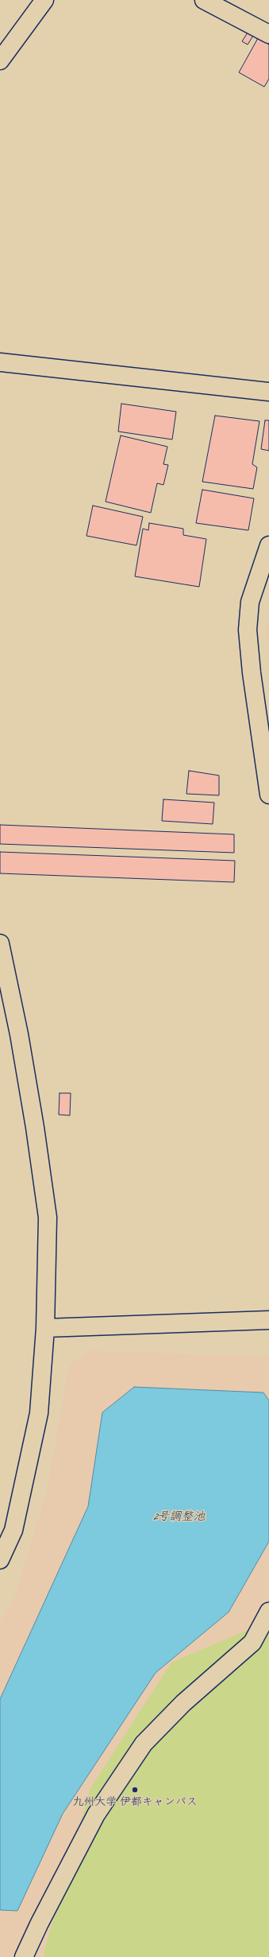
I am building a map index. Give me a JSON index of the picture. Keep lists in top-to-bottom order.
{
  "water": ["2号調整池"],
  "places": ["九州大学 伊都キャンパス"]
}
